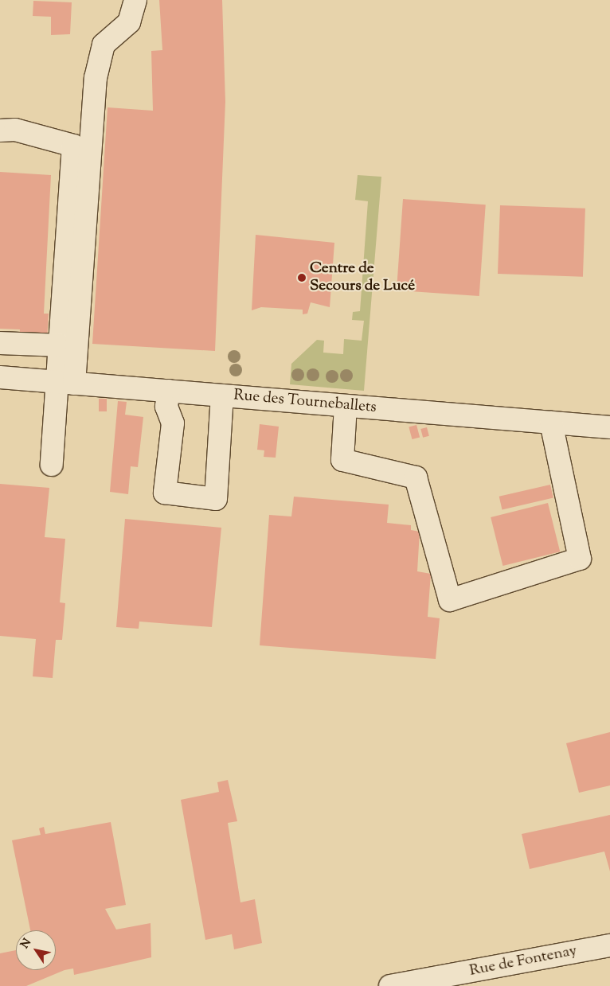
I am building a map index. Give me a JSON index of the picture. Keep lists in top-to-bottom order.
{
  "streets": {
    "street": ["Rue des Tourneballets", "Rue de Fontenay"]
  },
  "places": ["Centre de Secours de Lucé"],
  "north": "top left"
}
